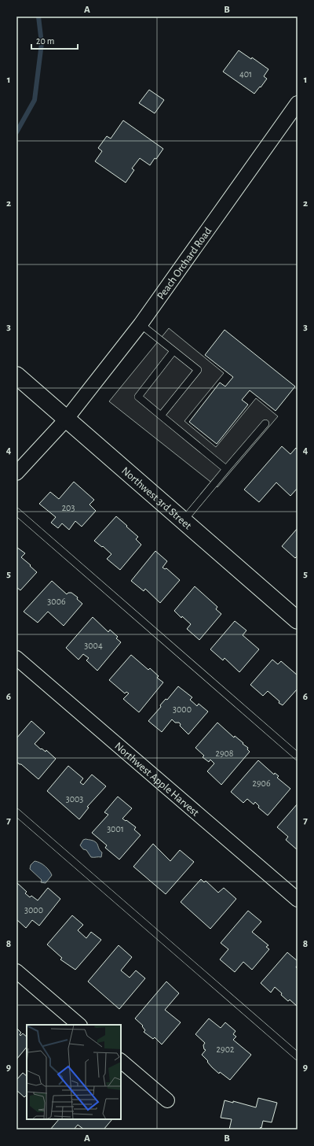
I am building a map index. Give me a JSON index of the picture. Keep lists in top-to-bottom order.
{
  "streets": {
    "street": ["Peach Orchard Road", "Northwest 3rd Street", "Northwest Apple Harvest"]
  },
  "crossings": [
    ["Peach Orchard Road", "Northwest 3rd Street"]
  ],
  "house_numbers": [
    "401",
    "203",
    "3006",
    "3004",
    "3000",
    "2908",
    "2906",
    "3003",
    "3001",
    "3000",
    "2902"
  ],
  "scale_bar": "20 m",
  "grid": {
    "columns": ["A", "B"],
    "rows": [
      "1",
      "2",
      "3",
      "4",
      "5",
      "6",
      "7",
      "8",
      "9"
    ]
  }
}
